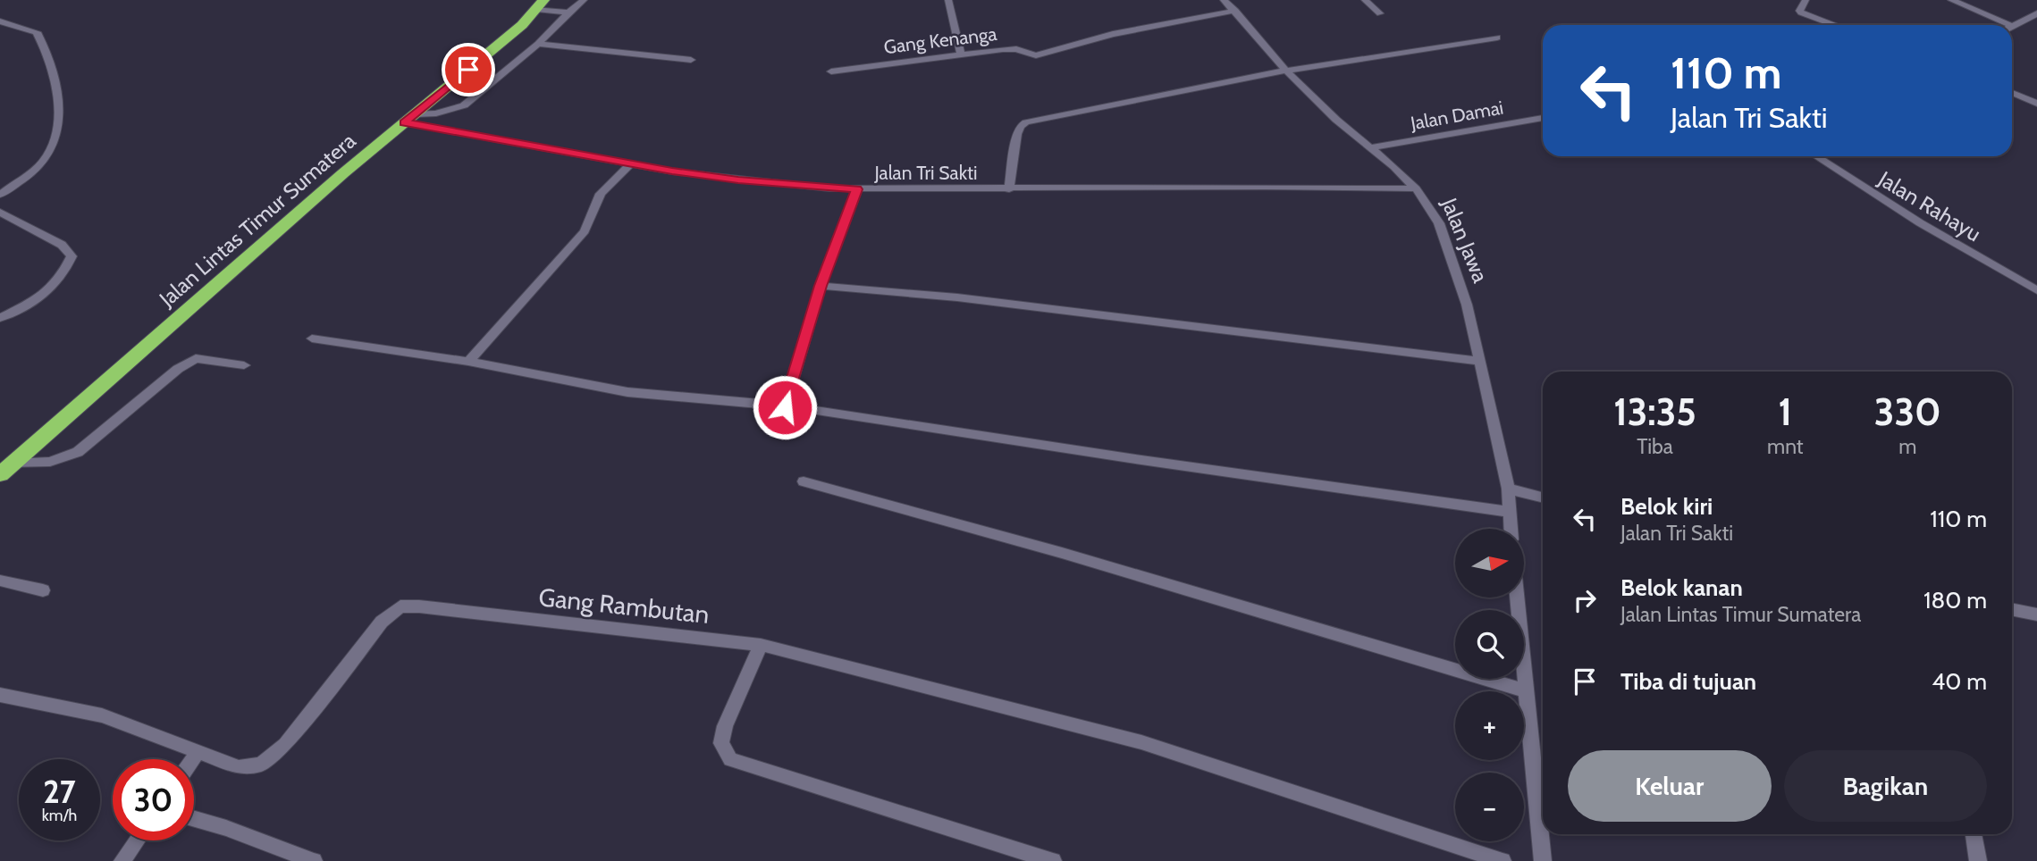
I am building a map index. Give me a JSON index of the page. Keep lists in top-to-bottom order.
{
  "streets": {
    "highway": ["Jalan Lintas Timur Sumatera"],
    "street": [
      "Gang Kenanga",
      "Jalan Damai",
      "Jalan Tri Sakti",
      "Jalan Rahayu",
      "Jalan Jawa",
      "Gang Rambutan"
    ]
  },
  "crossings": [
    ["Gang Kenanga", "Jalan Jawa"],
    ["Jalan Damai", "Jalan Jawa"],
    ["Jalan Tri Sakti", "Jalan Lintas Timur Sumatera"],
    ["Jalan Tri Sakti", "Jalan Jawa"]
  ],
  "north": "right",
  "page": {
    "turn": ["110 m", "Jalan Tri Sakti"],
    "eta": [
      "13:35",
      "Tiba",
      "1",
      "mnt",
      "330",
      "m"
    ],
    "list": [
      {
        "name": "Belok kiri",
        "note": "Jalan Tri Sakti",
        "value": "110 m"
      },
      {
        "name": "Belok kanan",
        "note": "Jalan Lintas Timur Sumatera",
        "value": "180 m"
      },
      {
        "name": "Tiba di tujuan",
        "value": "40 m"
      }
    ],
    "map_buttons": ["+", "−"],
    "buttons": ["Keluar", "Bagikan"],
    "speed": "27 km/h",
    "limit": "30"
  }
}
